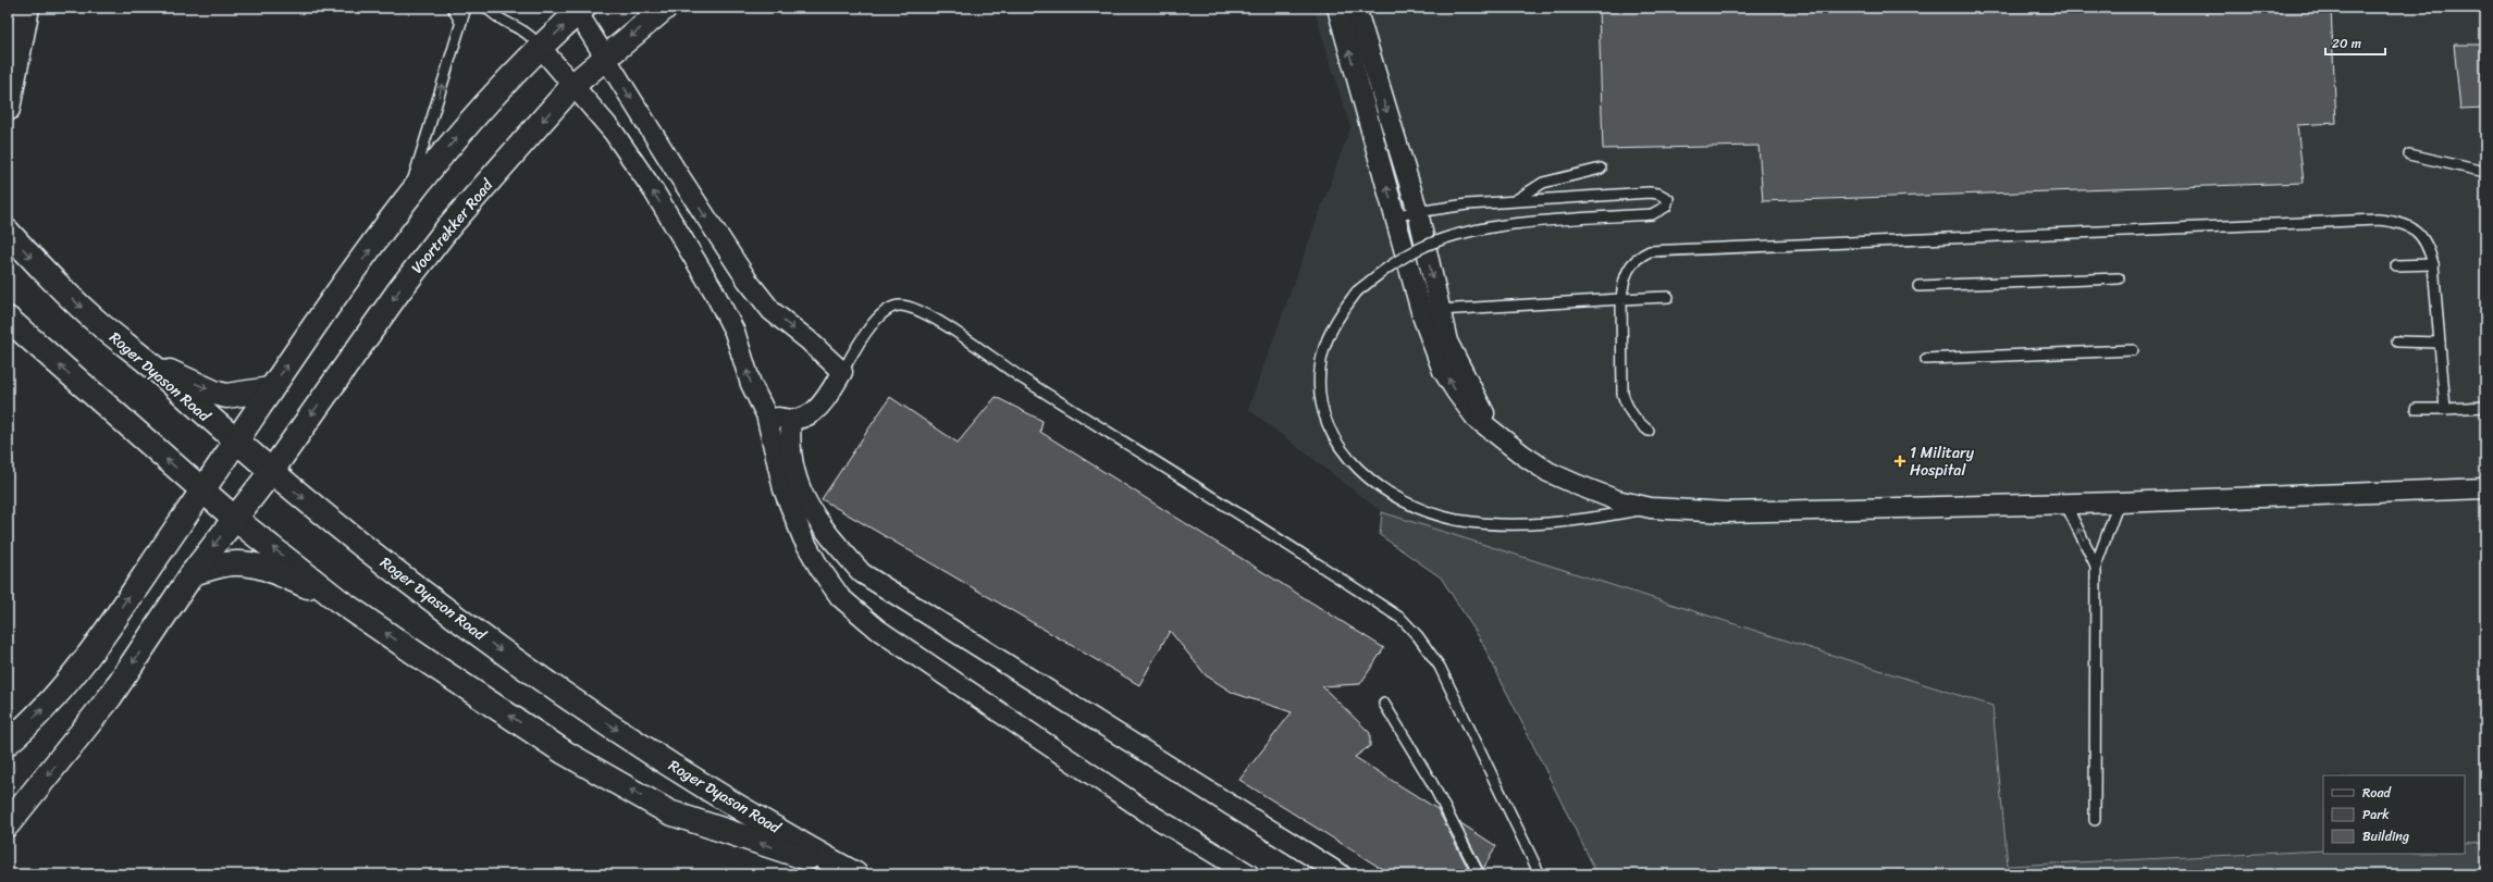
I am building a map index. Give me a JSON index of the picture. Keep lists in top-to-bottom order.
{
  "streets": {
    "main road": ["Voortrekker Road", "Roger Dyason Road"]
  },
  "crossings": [
    ["Voortrekker Road", "Roger Dyason Road"]
  ],
  "places": {
    "health": ["1 Military Hospital"]
  },
  "legend": ["Road", "Park", "Building"],
  "scale_bar": "20 m"
}
